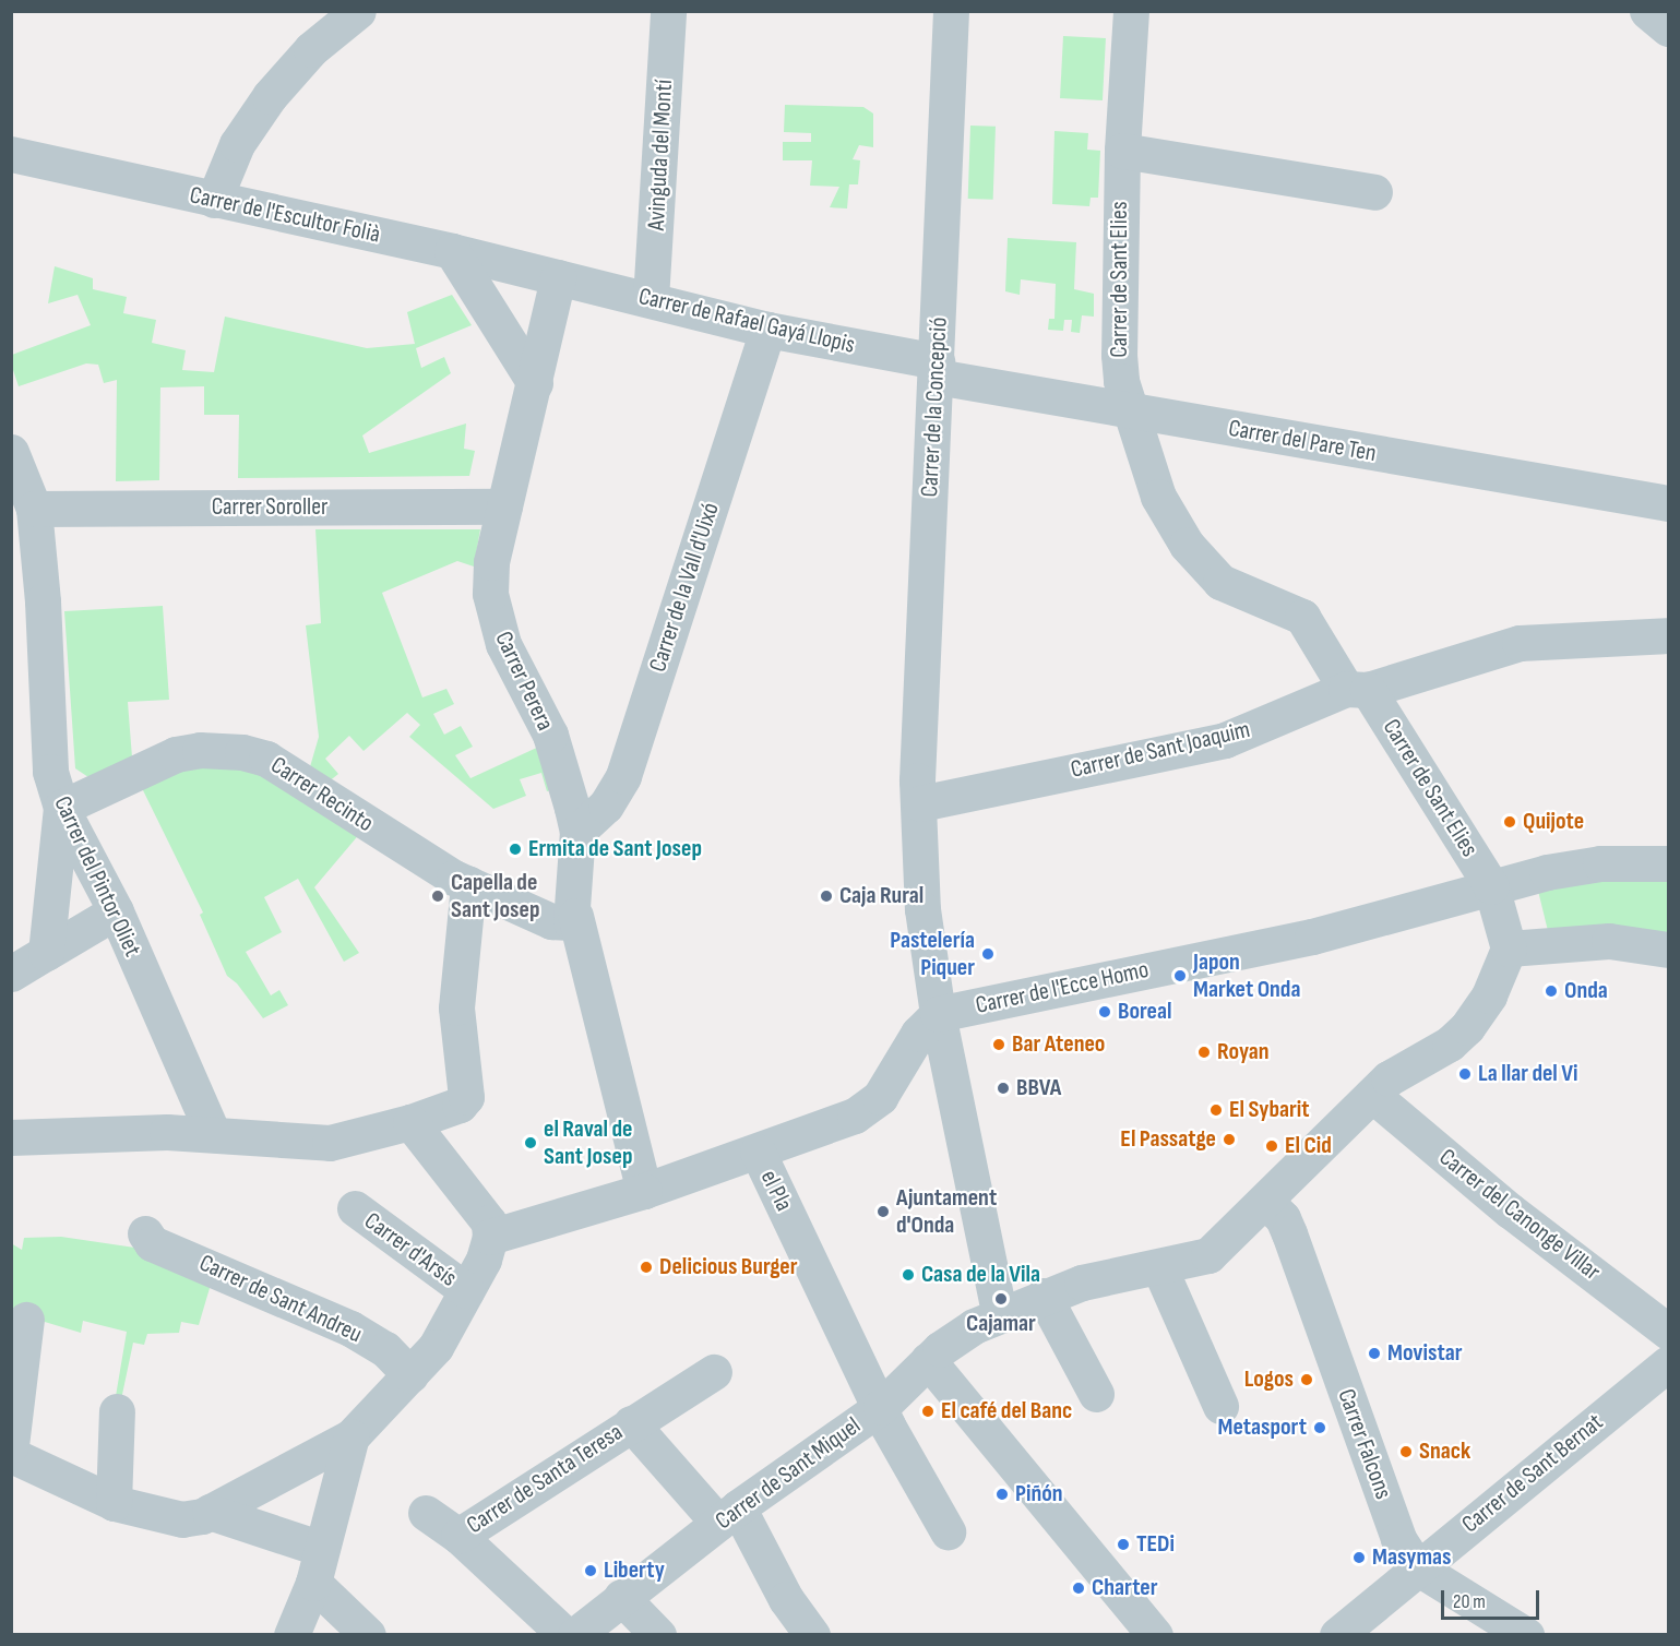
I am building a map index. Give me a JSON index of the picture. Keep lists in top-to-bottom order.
{
  "streets": {
    "street": [
      "Avinguda del Montí",
      "Carrer de l'Escultor Folià",
      "Carrer de Sant Elies",
      "Carrer de Rafael Gayá Llopis",
      "Carrer de la Concepció",
      "Carrer del Pare Ten",
      "Carrer Soroller",
      "Carrer de la Vall d'Uixó",
      "Carrer Perera",
      "Carrer de Sant Joaquim",
      "Carrer Recinto",
      "Carrer del Pintor Oliet",
      "Carrer de l'Ecce Homo",
      "el Pla",
      "Carrer del Canonge Villar",
      "Carrer d'Arsís",
      "Carrer de Sant Andreu",
      "Carrer Falcons",
      "Carrer de Sant Miquel",
      "Carrer de Sant Bernat",
      "Carrer de Santa Teresa"
    ]
  },
  "crossings": [
    ["Avinguda del Montí", "Carrer de Rafael Gayá Llopis"],
    ["Carrer de l'Escultor Folià", "Carrer de Rafael Gayá Llopis"],
    ["Carrer de l'Escultor Folià", "Carrer Perera"],
    ["Carrer de Sant Elies", "Carrer del Pare Ten"],
    ["Carrer de Sant Elies", "Carrer de Sant Joaquim"],
    ["Carrer de Sant Elies", "Carrer de l'Ecce Homo"],
    ["Carrer de Sant Elies", "Carrer de Sant Miquel"],
    ["Carrer de Rafael Gayá Llopis", "Carrer de la Concepció"],
    ["Carrer de Rafael Gayá Llopis", "Carrer del Pare Ten"],
    ["Carrer de Rafael Gayá Llopis", "Carrer de la Vall d'Uixó"],
    ["Carrer de Rafael Gayá Llopis", "Carrer Perera"],
    ["Carrer de la Concepció", "Carrer del Pare Ten"],
    ["Carrer de la Concepció", "Carrer de Sant Joaquim"],
    ["Carrer Soroller", "Carrer Perera"],
    ["Carrer Soroller", "Carrer del Pintor Oliet"],
    ["Carrer de la Vall d'Uixó", "Carrer Perera"],
    ["Carrer Recinto", "Carrer del Pintor Oliet"],
    ["Carrer de l'Ecce Homo", "el Pla"],
    ["el Pla", "Carrer de Sant Miquel"],
    ["Carrer del Canonge Villar", "Carrer de Sant Miquel"],
    ["Carrer Falcons", "Carrer de Sant Miquel"],
    ["Carrer Falcons", "Carrer de Sant Bernat"],
    ["Carrer de Sant Miquel", "Carrer de Santa Teresa"]
  ],
  "places": [
    "Quijote",
    "Ermita de Sant Josep",
    "Capella de Sant Josep",
    "Caja Rural",
    "Pastelería Piquer",
    "Japon Market Onda",
    "Onda",
    "Boreal",
    "Bar Ateneo",
    "Royan",
    "La llar del Vi",
    "BBVA",
    "El Sybarit",
    "El Passatge",
    "el Raval de Sant Josep",
    "El Cid",
    "Ajuntament d'Onda",
    "Delicious Burger",
    "Casa de la Vila",
    "Cajamar",
    "Movistar",
    "Logos",
    "El café del Banc",
    "Metasport",
    "Snack",
    "Piñón",
    "TEDi",
    "Masymas",
    "Liberty",
    "Charter"
  ],
  "scale_bar": "20 m"
}
